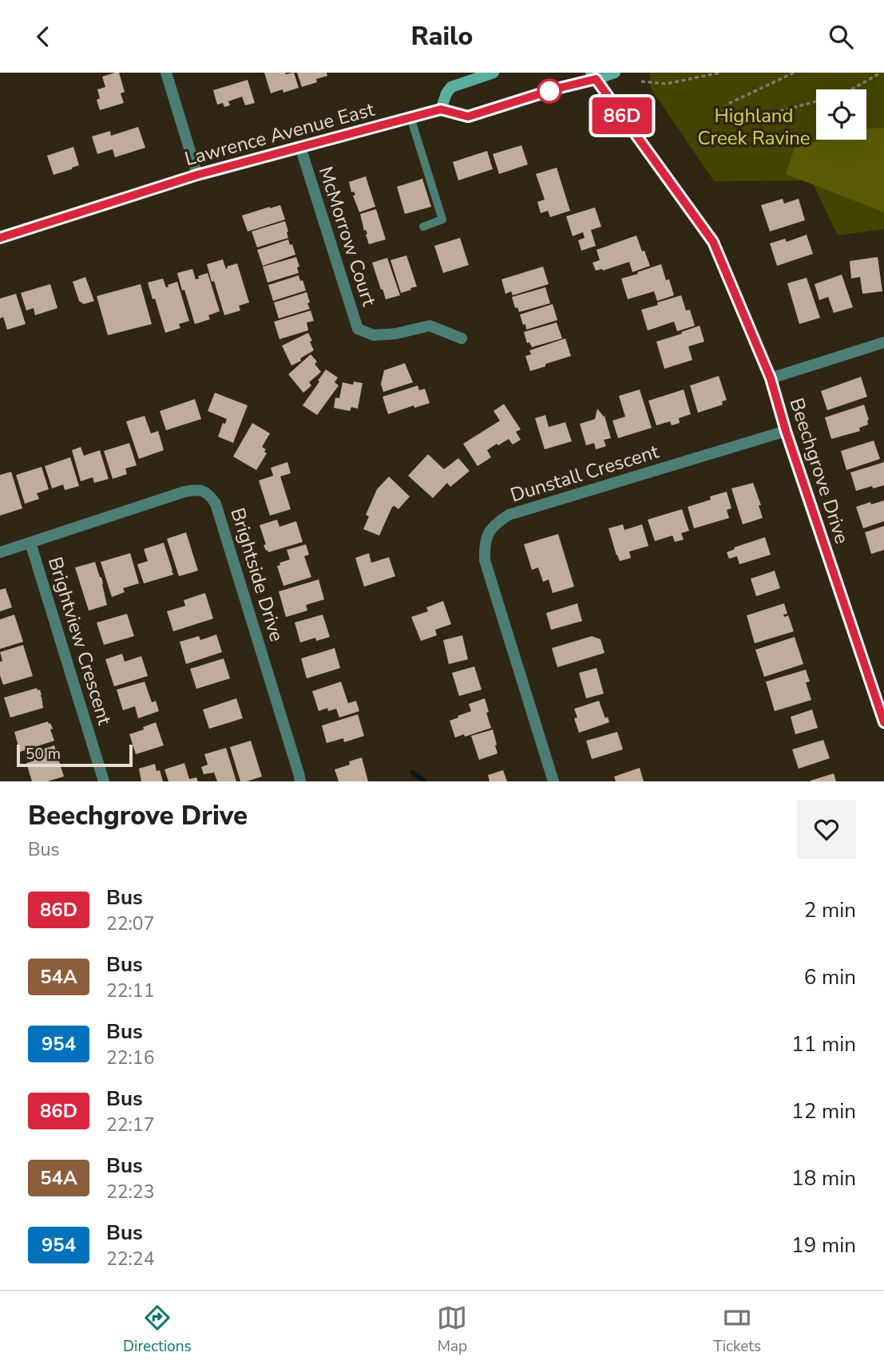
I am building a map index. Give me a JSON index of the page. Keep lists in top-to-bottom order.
{
  "streets": {
    "main road": ["Lawrence Avenue East", "Beechgrove Drive"],
    "street": [
      "McMorrow Court",
      "Dunstall Crescent",
      "Brightside Drive",
      "Brightview Crescent"
    ]
  },
  "crossings": [
    ["Lawrence Avenue East", "McMorrow Court"],
    ["Lawrence Avenue East", "Beechgrove Drive"],
    ["Beechgrove Drive", "Dunstall Crescent"],
    ["Brightside Drive", "Brightview Crescent"]
  ],
  "parks": ["Highland Creek Ravine"],
  "lines": ["bus line 86D"],
  "scale_bar": "50 m",
  "page": {
    "header": "Railo",
    "on_map": "86D",
    "scale": "50 m",
    "heading": ["Beechgrove Drive", "Bus"],
    "list": [
      {
        "mark": "86D",
        "name": "Bus",
        "note": "22:07",
        "value": "2 min"
      },
      {
        "mark": "54A",
        "name": "Bus",
        "note": "22:11",
        "value": "6 min"
      },
      {
        "mark": "954",
        "name": "Bus",
        "note": "22:16",
        "value": "11 min"
      },
      {
        "mark": "86D",
        "name": "Bus",
        "note": "22:17",
        "value": "12 min"
      },
      {
        "mark": "54A",
        "name": "Bus",
        "note": "22:23",
        "value": "18 min"
      },
      {
        "mark": "954",
        "name": "Bus",
        "note": "22:24",
        "value": "19 min"
      }
    ],
    "tabs": ["Directions", "Map", "Tickets"]
  }
}
